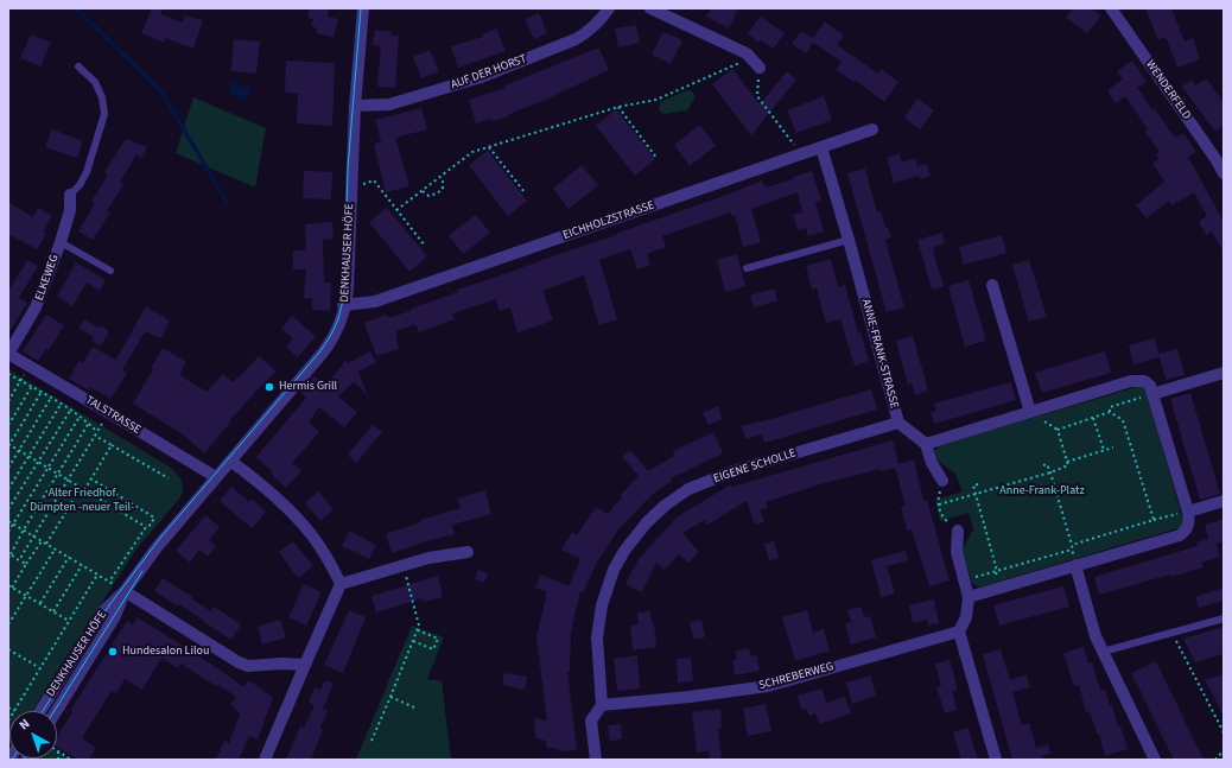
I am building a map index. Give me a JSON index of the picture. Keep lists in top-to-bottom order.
{
  "streets": {
    "street": [
      "AUF DER HORST",
      "WENDERFELD",
      "EICHHOLZSTRASSE",
      "DENKHAUSER HÖFE",
      "ELKEWEG",
      "ANNE-FRANK-STRASSE",
      "TALSTRASSE",
      "EIGENE SCHOLLE",
      "SCHREBERWEG"
    ]
  },
  "crossings": [
    ["AUF DER HORST", "DENKHAUSER HÖFE"],
    ["EICHHOLZSTRASSE", "DENKHAUSER HÖFE"],
    ["EICHHOLZSTRASSE", "ANNE-FRANK-STRASSE"],
    ["DENKHAUSER HÖFE", "TALSTRASSE"],
    ["ELKEWEG", "TALSTRASSE"],
    ["ANNE-FRANK-STRASSE", "EIGENE SCHOLLE"],
    ["EIGENE SCHOLLE", "SCHREBERWEG"]
  ],
  "parks": ["Anne-Frank-Platz", "Alter Friedhof Dümpten -neuer Teil-"],
  "places": ["Hermis Grill", "Hundesalon Lilou"],
  "north": "top left"
}
